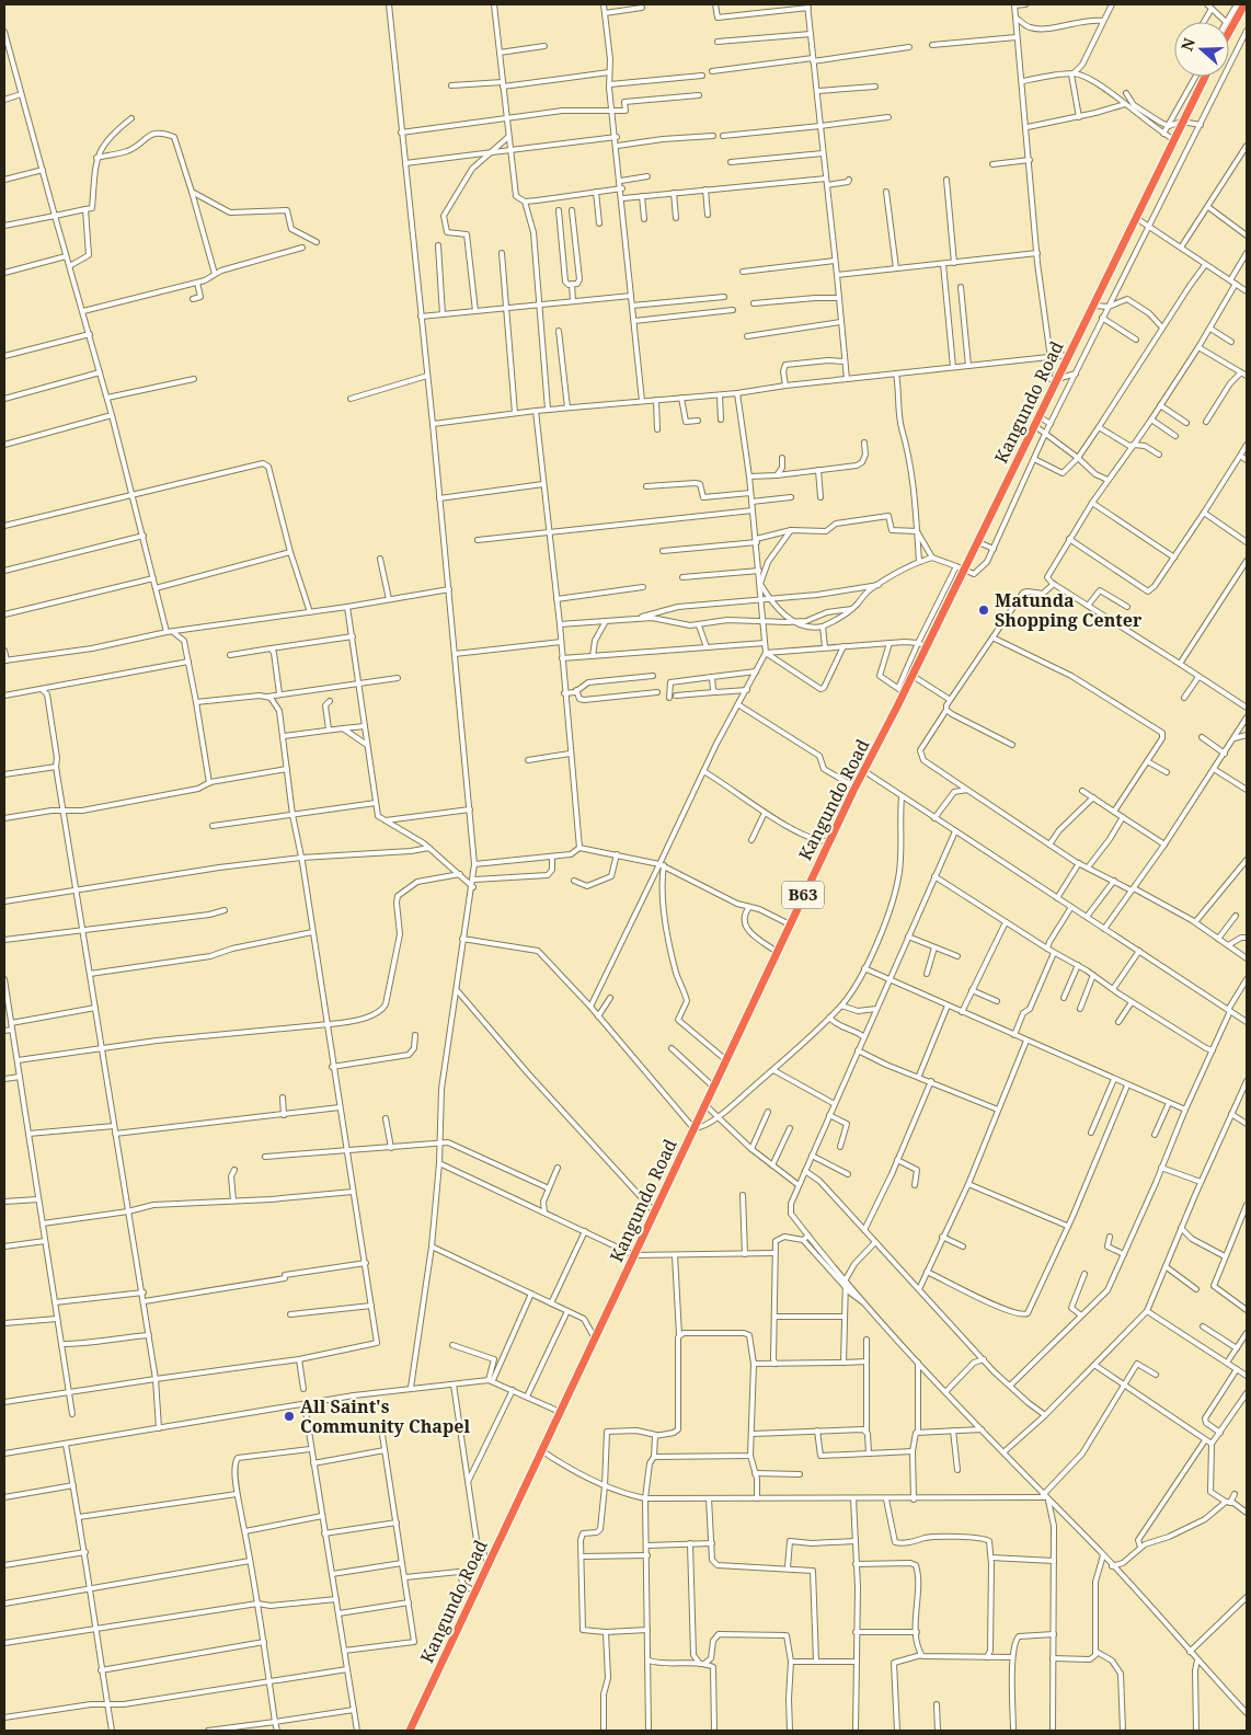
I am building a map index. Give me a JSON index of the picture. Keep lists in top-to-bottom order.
{
  "streets": {
    "highway": ["Kangundo Road", "B63"]
  },
  "places": ["Matunda Shopping Center", "All Saint's Community Chapel"],
  "north": "left"
}
